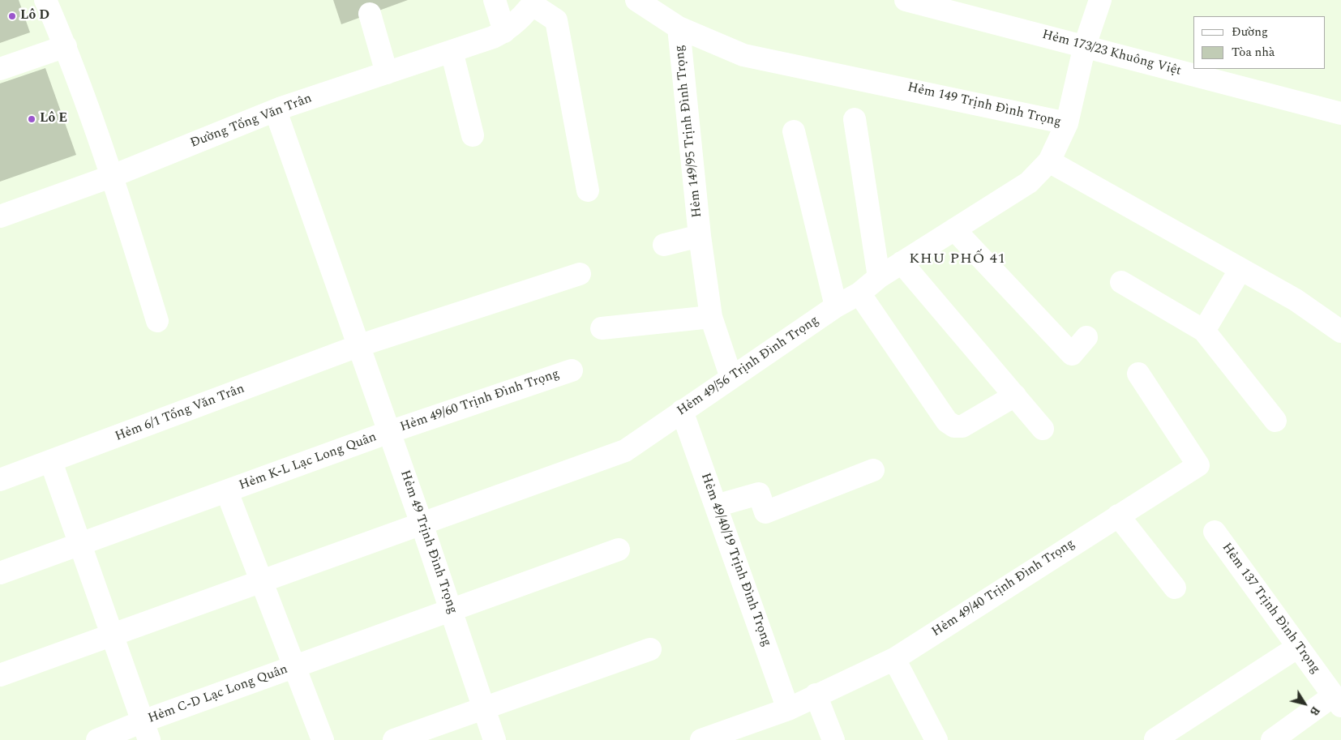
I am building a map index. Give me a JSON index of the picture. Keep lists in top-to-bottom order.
{
  "streets": {
    "street": [
      "Hẻm 173/23 Khuông Việt",
      "Hẻm 149 Trịnh Đình Trọng",
      "Đường Tống Văn Trân",
      "Hẻm 149/95 Trịnh Đình Trọng",
      "Hẻm 49/56 Trịnh Đình Trọng",
      "Hẻm 49/60 Trịnh Đình Trọng",
      "Hẻm 6/1 Tống Văn Trân",
      "Hẻm K-L Lạc Long Quân",
      "Hẻm 49 Trịnh Đình Trọng",
      "Hẻm 49/40/19 Trịnh Đình Trọng",
      "Hẻm 49/40 Trịnh Đình Trọng",
      "Hẻm 137 Trịnh Đình Trọng",
      "Hẻm C-D Lạc Long Quân"
    ]
  },
  "crossings": [
    ["Hẻm 149 Trịnh Đình Trọng", "Hẻm 149/95 Trịnh Đình Trọng"],
    ["Hẻm 149 Trịnh Đình Trọng", "Hẻm 49/56 Trịnh Đình Trọng"],
    ["Đường Tống Văn Trân", "Hẻm 49 Trịnh Đình Trọng"],
    ["Hẻm 149/95 Trịnh Đình Trọng", "Hẻm 49/56 Trịnh Đình Trọng"],
    ["Hẻm 49/56 Trịnh Đình Trọng", "Hẻm 49 Trịnh Đình Trọng"],
    ["Hẻm 49/56 Trịnh Đình Trọng", "Hẻm 49/40/19 Trịnh Đình Trọng"],
    ["Hẻm 49/60 Trịnh Đình Trọng", "Hẻm K-L Lạc Long Quân"],
    ["Hẻm 49/60 Trịnh Đình Trọng", "Hẻm 49 Trịnh Đình Trọng"],
    ["Hẻm 6/1 Tống Văn Trân", "Hẻm 49 Trịnh Đình Trọng"],
    ["Hẻm K-L Lạc Long Quân", "Hẻm 49 Trịnh Đình Trọng"],
    ["Hẻm 49 Trịnh Đình Trọng", "Hẻm C-D Lạc Long Quân"],
    ["Hẻm 49/40/19 Trịnh Đình Trọng", "Hẻm 49/40 Trịnh Đình Trọng"]
  ],
  "districts": ["KHU PHỐ 41"],
  "places": ["Lô D", "Lô E"],
  "legend": ["Đường", "Tòa nhà"],
  "north": "bottom right"
}
